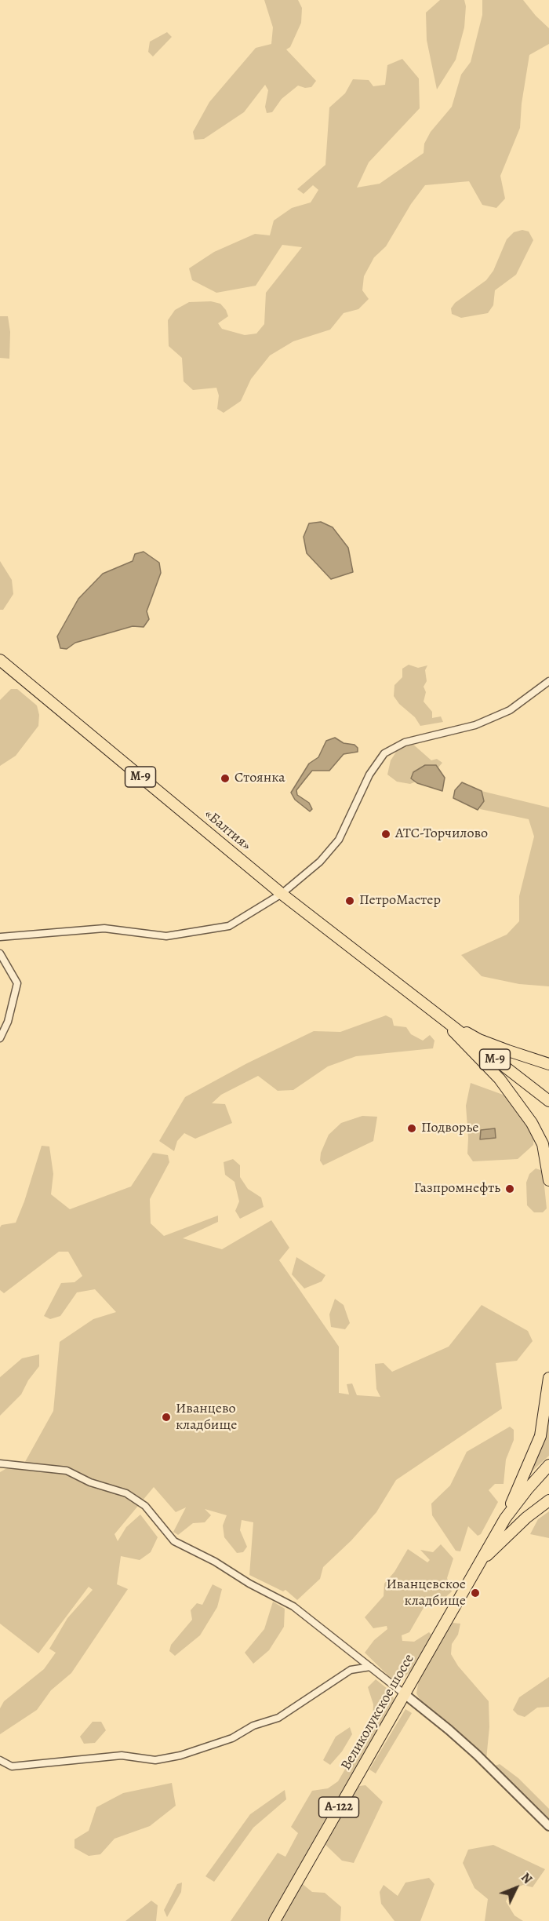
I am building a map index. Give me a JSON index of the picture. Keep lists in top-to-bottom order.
{
  "streets": {
    "main road": [
      "М-9",
      "«Балтия»",
      "Великолукское шоссе",
      "А-122"
    ]
  },
  "crossings": [
    ["М-9", "«Балтия»"],
    ["Великолукское шоссе", "А-122"]
  ],
  "places": [
    "Стоянка",
    "АТС-Торчилово",
    "ПетроМастер",
    "Подворье",
    "Газпромнефть",
    "Иванцево кладбище",
    "Иванцевское кладбище"
  ],
  "north": "top right"
}
